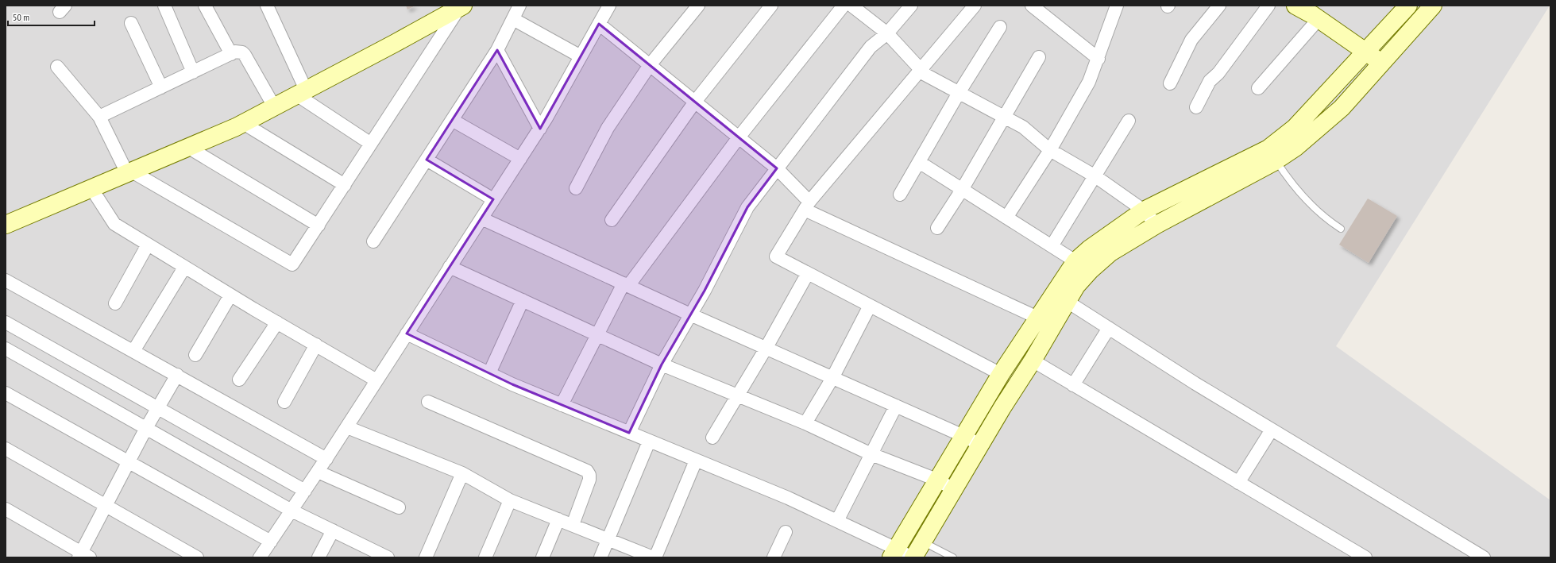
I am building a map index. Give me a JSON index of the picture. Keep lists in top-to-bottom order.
{
  "scale_bar": "50 m"
}
